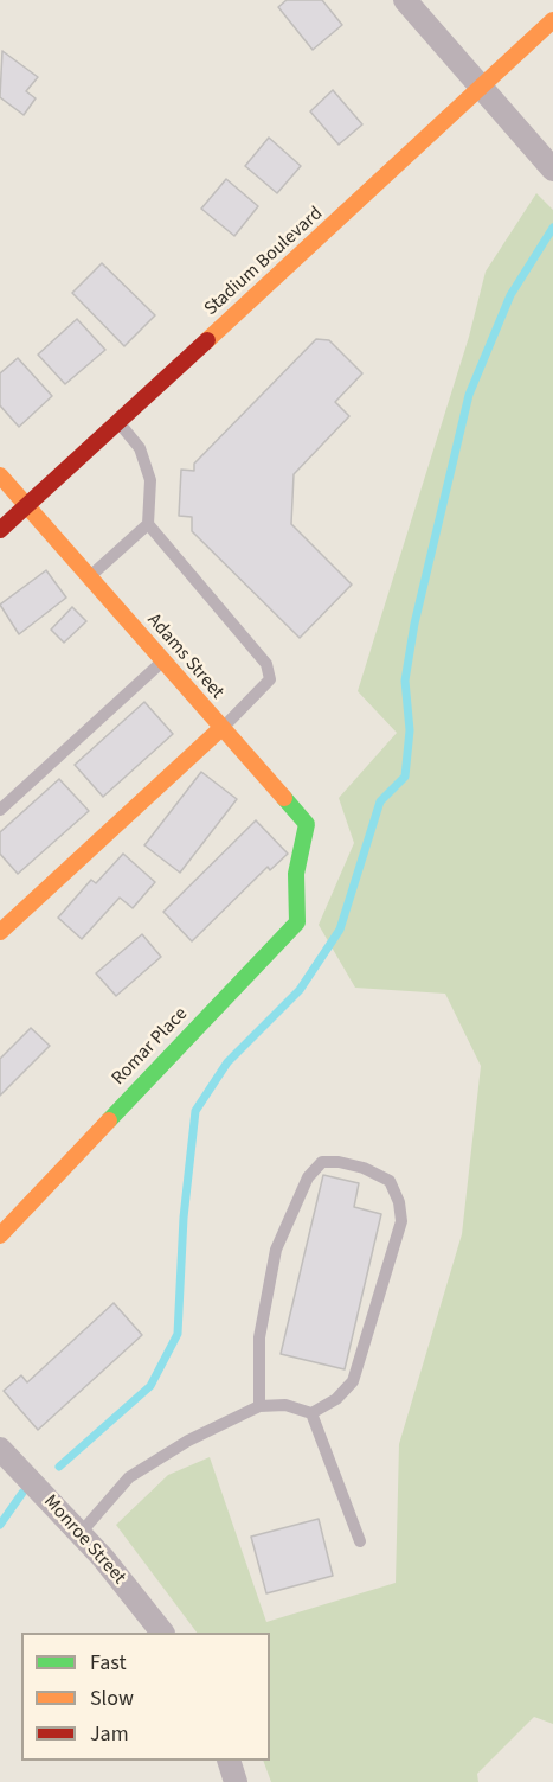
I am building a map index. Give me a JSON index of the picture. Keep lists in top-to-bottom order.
{
  "streets": {
    "street": [
      "Stadium Boulevard",
      "Adams Street",
      "Romar Place",
      "Monroe Street"
    ]
  },
  "crossings": [
    ["Stadium Boulevard", "Adams Street"],
    ["Adams Street", "Romar Place"]
  ],
  "legend": ["Fast", "Slow", "Jam"]
}
